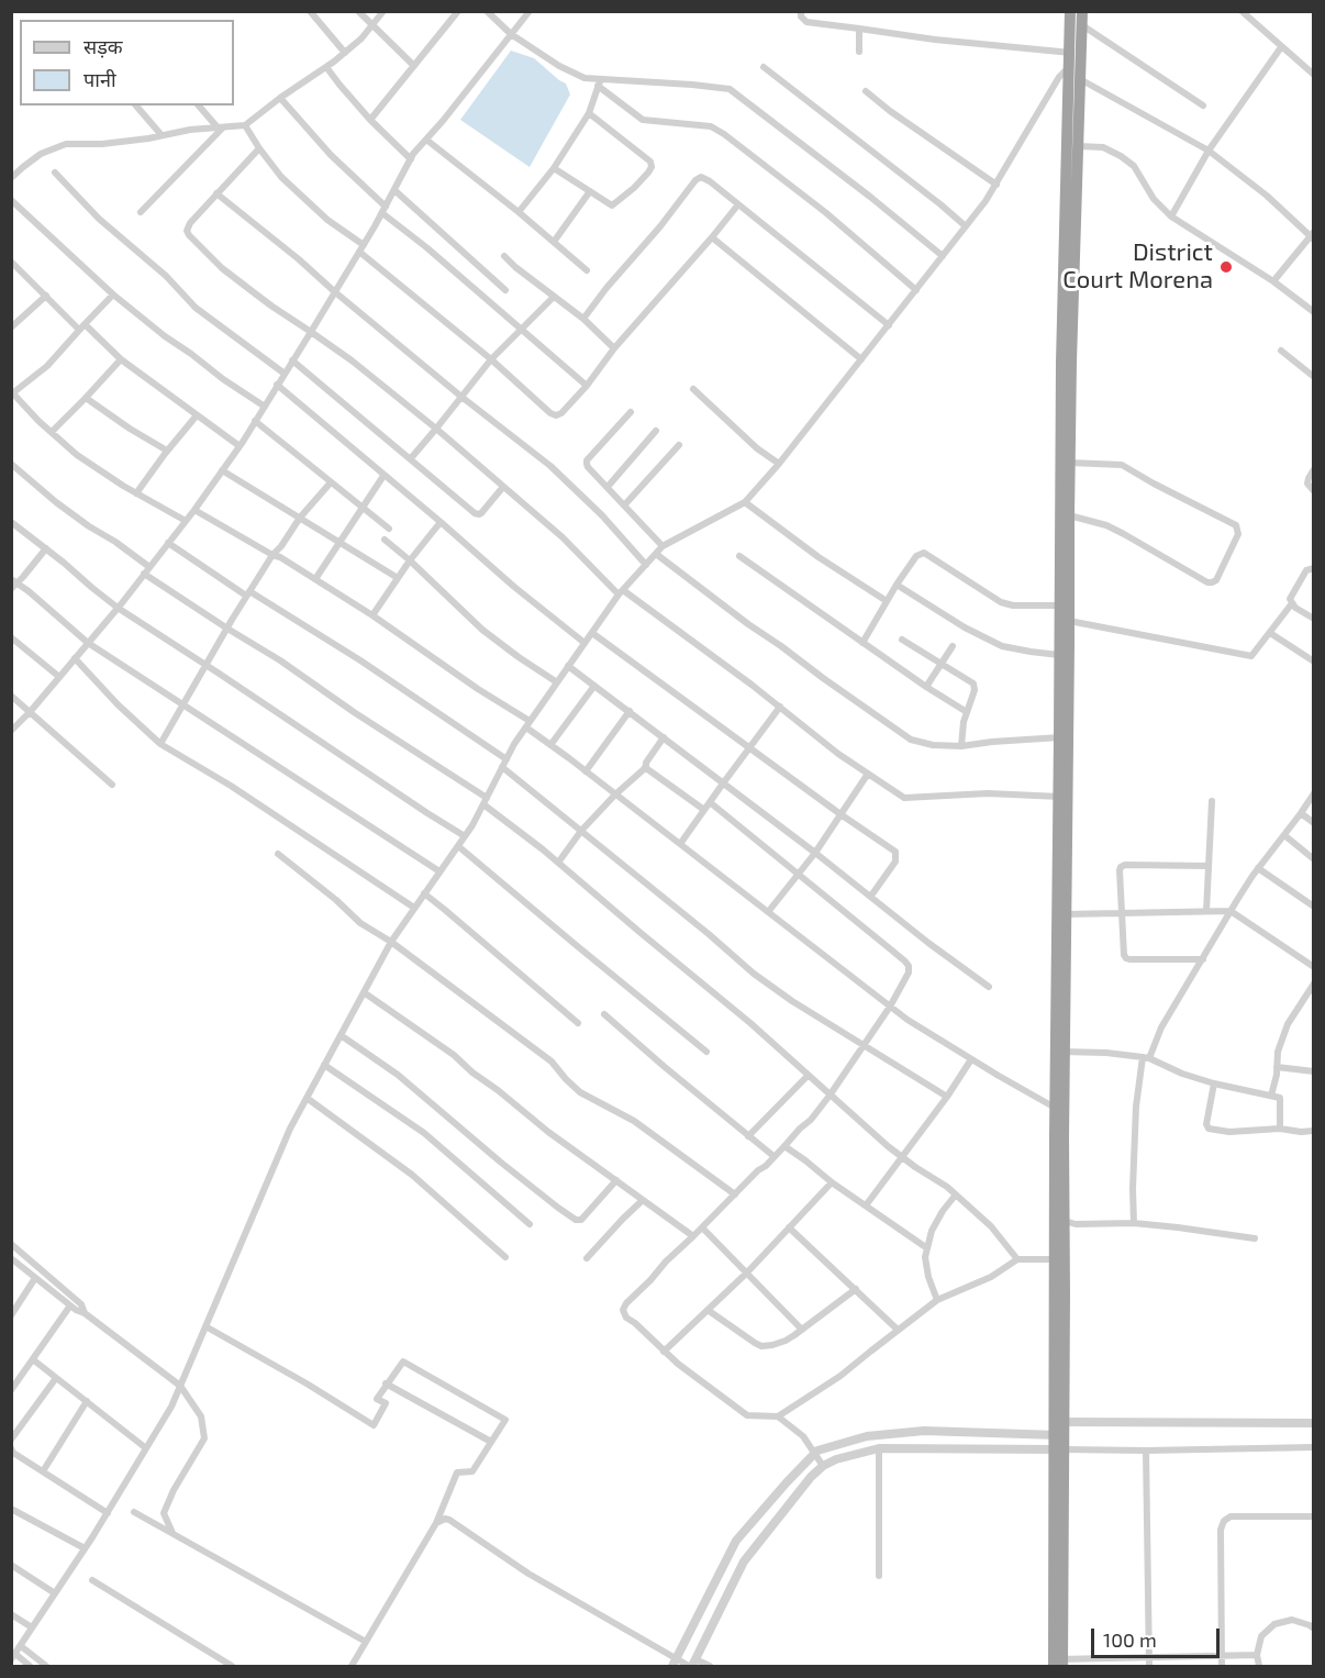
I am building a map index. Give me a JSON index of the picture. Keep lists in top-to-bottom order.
{
  "places": ["District Court Morena"],
  "legend": ["सड़क", "पानी"],
  "scale_bar": "100 m"
}
